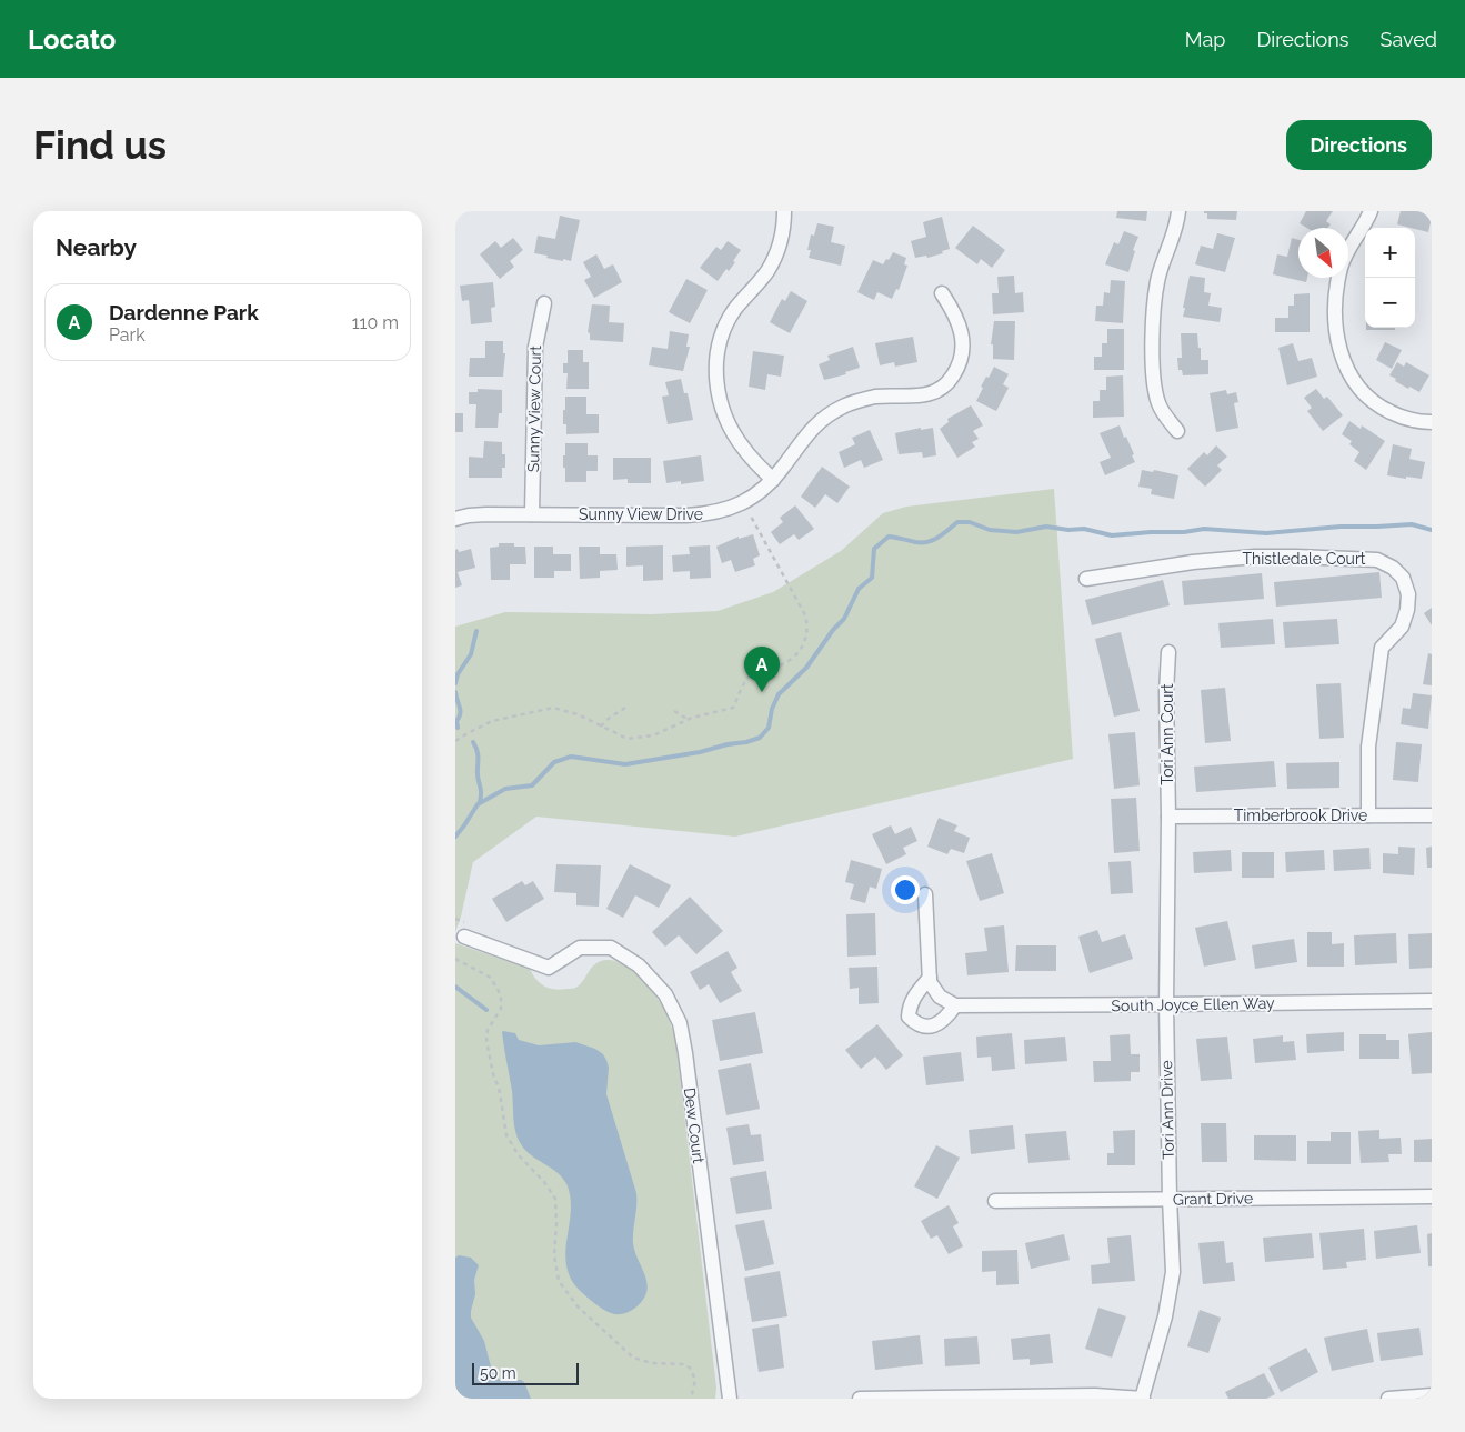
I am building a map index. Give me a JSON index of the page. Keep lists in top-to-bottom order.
{
  "streets": {
    "street": [
      "Sunny View Court",
      "Sunny View Drive",
      "Thistledale Court",
      "Tori Ann Court",
      "Timberbrook Drive",
      "South Joyce Ellen Way",
      "Tori Ann Drive",
      "Dew Court",
      "Grant Drive"
    ]
  },
  "crossings": [
    ["Sunny View Court", "Sunny View Drive"],
    ["Thistledale Court", "Timberbrook Drive"],
    ["Tori Ann Court", "Timberbrook Drive"],
    ["Tori Ann Court", "Tori Ann Drive"],
    ["Timberbrook Drive", "Tori Ann Drive"],
    ["South Joyce Ellen Way", "Tori Ann Drive"],
    ["Tori Ann Drive", "Grant Drive"]
  ],
  "scale_bar": "50 m",
  "north": "bottom right",
  "page": {
    "header": "Locato",
    "nav": ["Map", "Directions", "Saved"],
    "buttons": "Directions",
    "title": "Find us",
    "heading": "Nearby",
    "map_buttons": ["+", "−"],
    "list": [
      {
        "mark": "A",
        "name": "Dardenne Park",
        "note": "Park",
        "value": "110 m"
      }
    ],
    "pins": "A",
    "scale": "50 m"
  }
}
